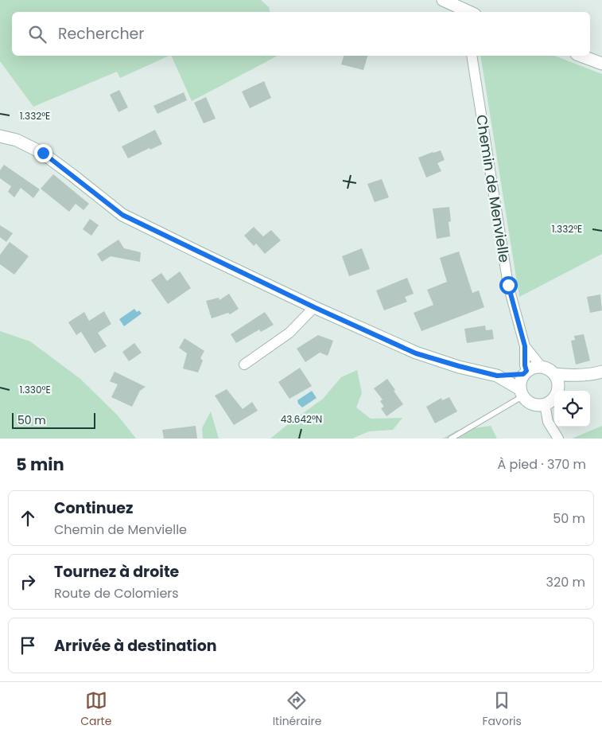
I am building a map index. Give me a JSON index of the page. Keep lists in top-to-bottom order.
{
  "streets": {
    "street": ["Chemin de Menvielle"]
  },
  "scale_bar": "50 m",
  "page": {
    "search": "Rechercher",
    "scale": "50 m",
    "heading": ["5 min", "À pied · 370 m"],
    "list": [
      ["Continuez", "Chemin de Menvielle", "50 m"],
      ["Tournez à droite", "Route de Colomiers", "320 m"],
      "Arrivée à destination"
    ],
    "nav": ["Carte", "Itinéraire", "Favoris"]
  },
  "coordinates": ["1.332°E", "1.330°E", "43.642°N"]
}
